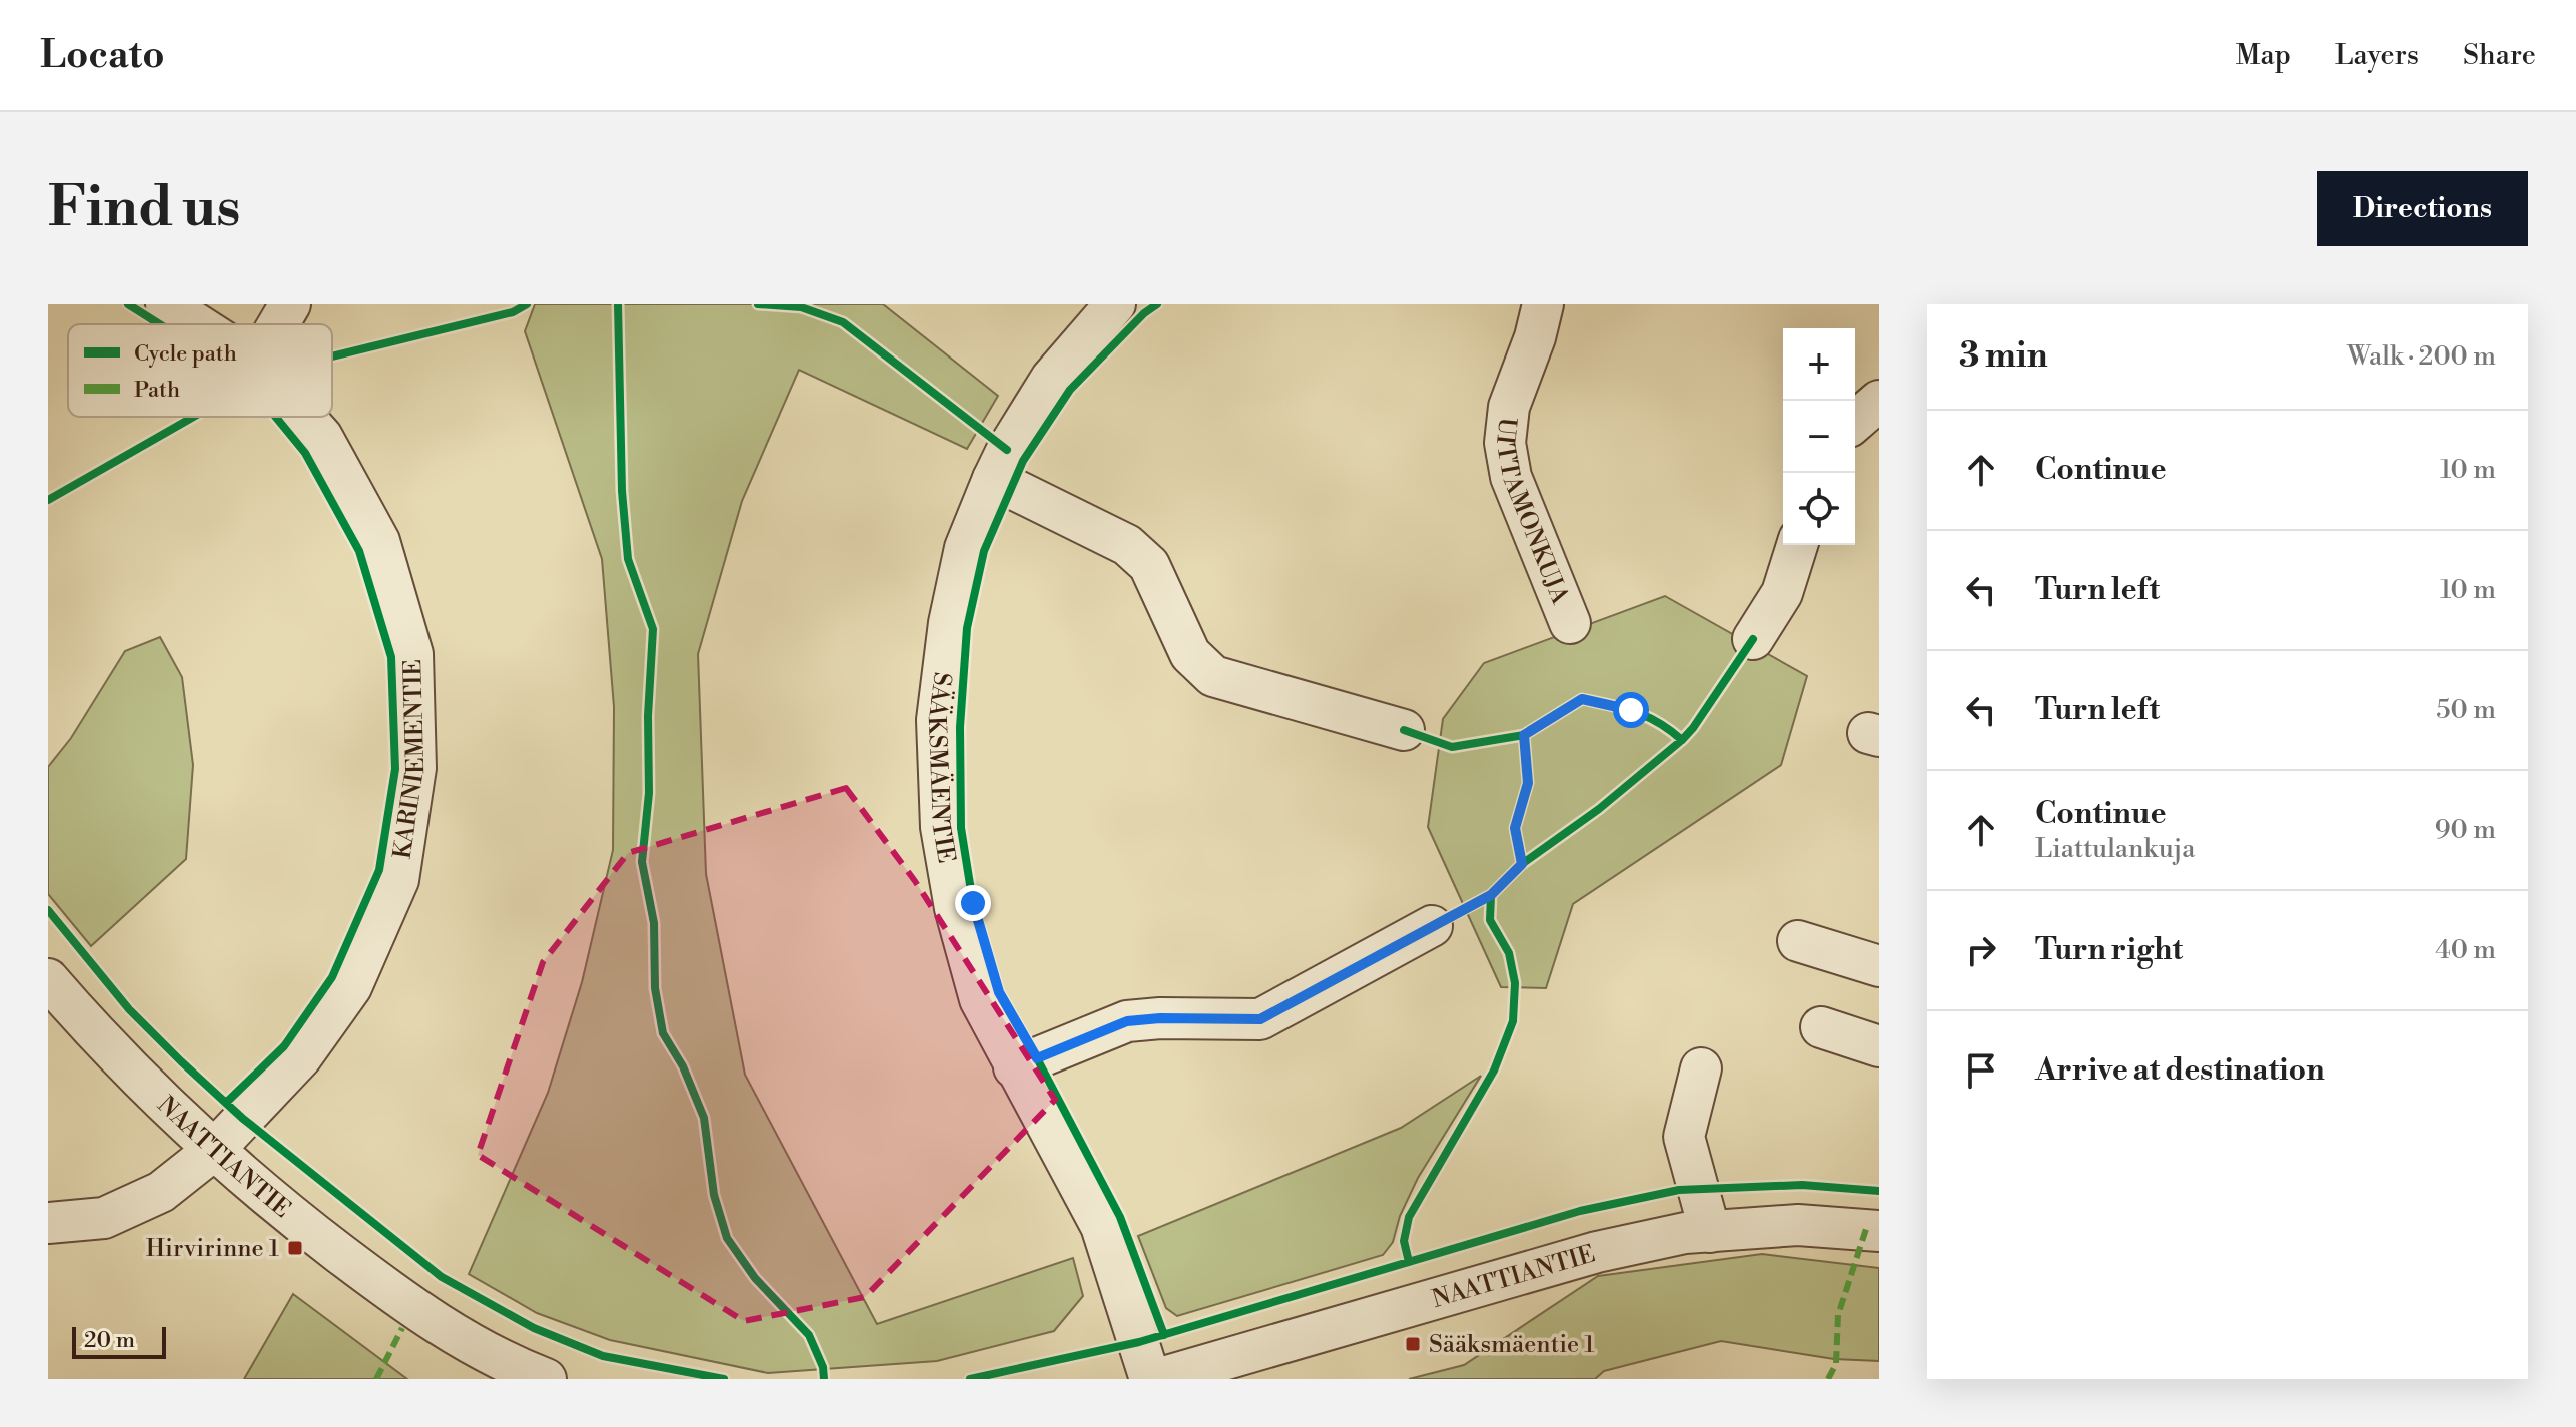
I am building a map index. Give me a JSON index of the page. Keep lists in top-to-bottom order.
{
  "streets": {
    "street": [
      "UITTAMONKUJA",
      "KARINIEMENTIE",
      "SÄÄKSMÄENTIE",
      "NAATTIANTIE"
    ]
  },
  "crossings": [
    ["KARINIEMENTIE", "NAATTIANTIE"]
  ],
  "places": {
    "transit": ["Hirvirinne 1", "Sääksmäentie 1"]
  },
  "legend": ["Cycle path", "Path"],
  "scale_bar": "20 m",
  "page": {
    "header": "Locato",
    "nav": ["Map", "Layers", "Share"],
    "buttons": "Directions",
    "title": "Find us",
    "heading": ["3 min", "Walk · 200 m"],
    "map_buttons": ["+", "−"],
    "list": [
      ["Continue", "10 m"],
      ["Turn left", "10 m"],
      ["Turn left", "50 m"],
      ["Continue", "Liattulankuja", "90 m"],
      ["Turn right", "40 m"],
      "Arrive at destination"
    ],
    "scale": "20 m"
  }
}
